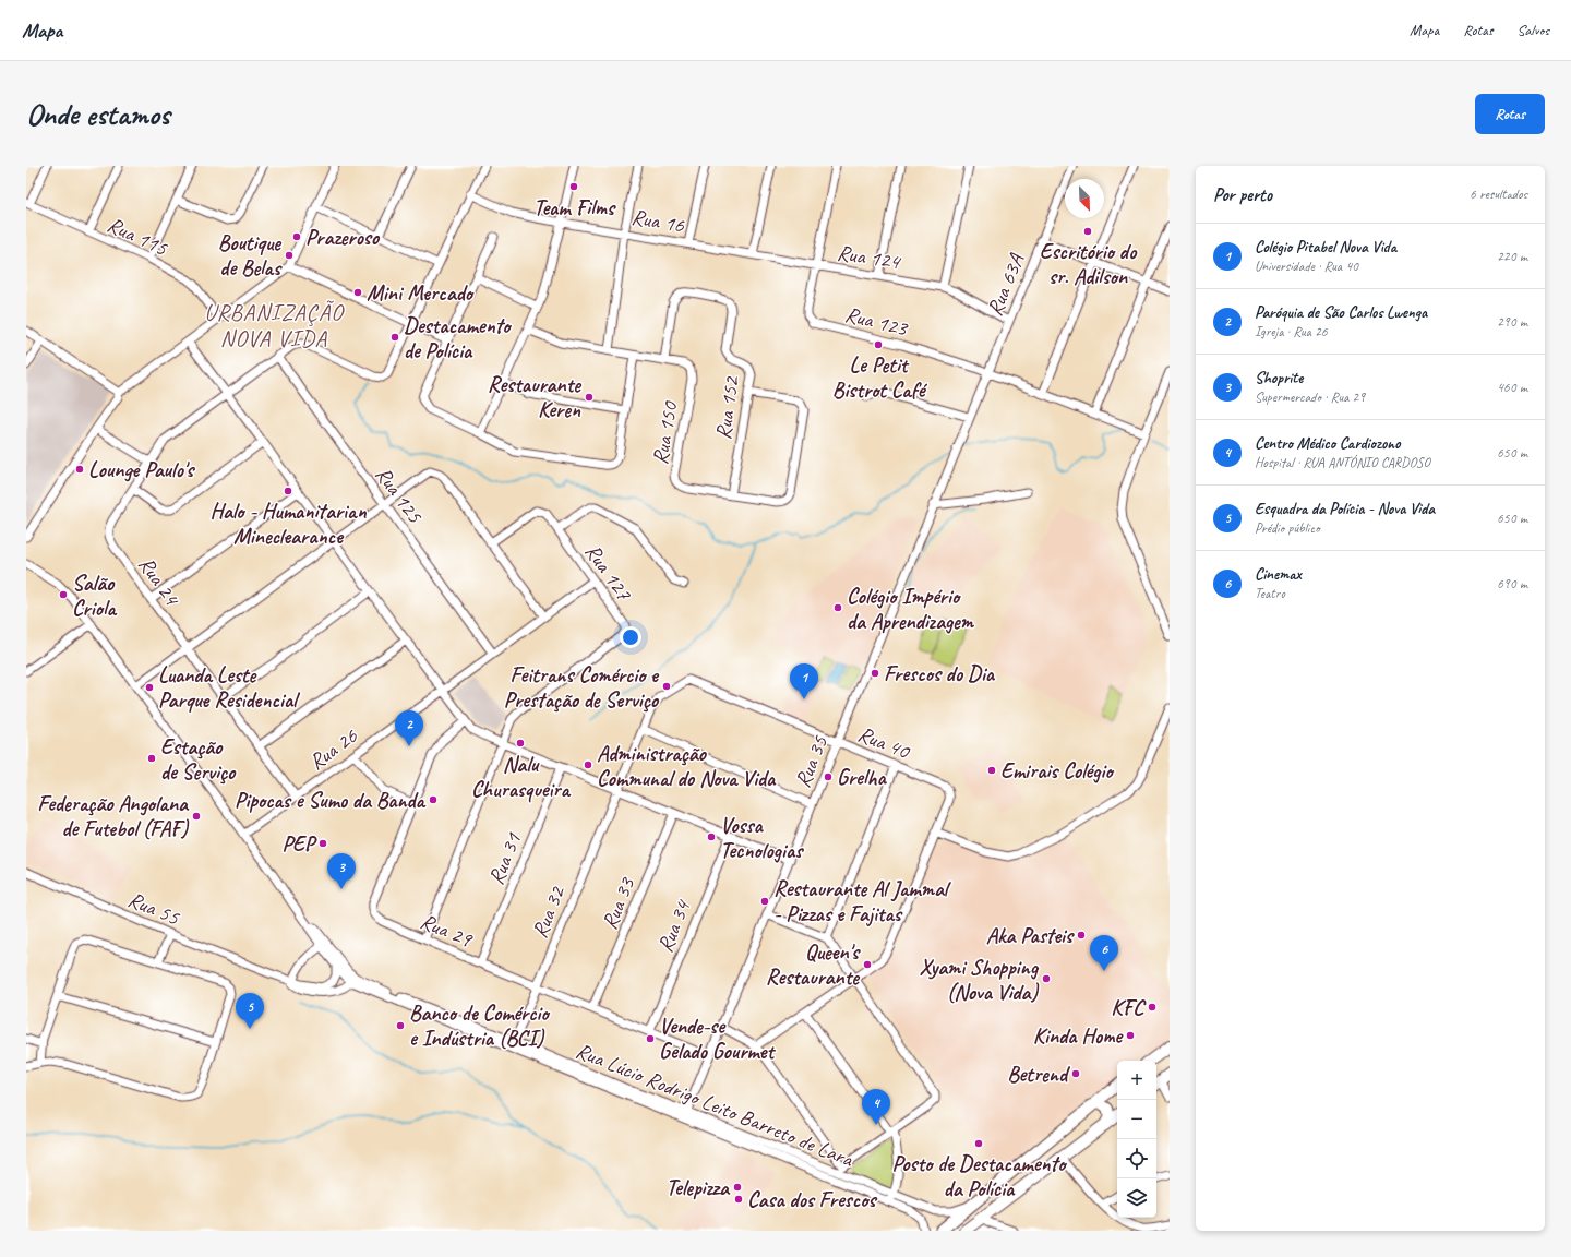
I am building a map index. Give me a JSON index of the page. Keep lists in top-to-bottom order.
{
  "streets": {
    "street": [
      "Rua 16",
      "Rua 115",
      "Rua 124",
      "Rua 63A",
      "Rua 123",
      "Rua 152",
      "Rua 150",
      "Rua 125",
      "Rua 127",
      "Rua 24",
      "Rua 40",
      "Rua 26",
      "Rua 35",
      "Rua 31",
      "Rua 33",
      "Rua 55",
      "Rua 32",
      "Rua 34",
      "Rua 29",
      "Rua Lúcio Rodrigo Leito Barreto de Lara"
    ]
  },
  "crossings": [
    ["Rua 16", "Rua 124"],
    ["Rua 16", "Rua 123"],
    ["Rua 124", "Rua 63A"],
    ["Rua 124", "Rua 123"],
    ["Rua 63A", "Rua 123"],
    ["Rua 63A", "Rua 35"],
    ["Rua 152", "Rua 150"],
    ["Rua 125", "Rua 24"],
    ["Rua 125", "Rua 26"],
    ["Rua 127", "Rua 26"],
    ["Rua 127", "Rua 29"],
    ["Rua 24", "Rua 26"],
    ["Rua 40", "Rua 35"],
    ["Rua 40", "Rua 32"],
    ["Rua 35", "Rua 29"],
    ["Rua 35", "Rua Lúcio Rodrigo Leito Barreto de Lara"],
    ["Rua 31", "Rua 29"],
    ["Rua 33", "Rua 29"],
    ["Rua 32", "Rua 29"],
    ["Rua 32", "Rua Lúcio Rodrigo Leito Barreto de Lara"],
    ["Rua 34", "Rua 29"]
  ],
  "districts": ["URBANIZAÇÃO NOVA VIDA"],
  "places": [
    "Team Films",
    "Escritório do sr. Adilson",
    "Prazeroso",
    "Boutique de Belas",
    "Mini Mercado",
    "Destacamento de Polícia",
    "Le Petit Bistrot Café",
    "Restaurante Keren",
    "Lounge Paulo's",
    "Halo - Humanitarian Mineclearance",
    "Salão Criola",
    "Colégio Império da Aprendizagem",
    "Frescos do Dia",
    "Feitrans Comércio e Prestação de Serviço",
    "Luanda Leste Parque Residencial",
    "Nalu Churasqueira",
    "Estação de Serviço",
    "Administração Communal do Nova Vida",
    "Emirais Colégio",
    "Grelha",
    "Pipocas e Sumo da Banda",
    "Federação Angolana de Futebol (FAF)",
    "Vossa Tecnologias",
    "PEP",
    "Restaurante Al Jammal - Pizzas e Fajitas",
    "Aka Pasteis",
    "Queen's Restaurante",
    "Xyami Shopping (Nova Vida)",
    "KFC",
    "Banco de Comércio e Indústria (BCI)",
    "Kinda Home",
    "Vende-se Gelado Gourmet",
    "Betrend",
    "Posto de Destacamento da Polícia",
    "Telepizza",
    "Casa dos Frescos"
  ],
  "north": "bottom right",
  "page": {
    "header": "Mapa",
    "nav": ["Mapa", "Rotas", "Salvos"],
    "buttons": "Rotas",
    "title": "Onde estamos",
    "heading": ["Por perto", "6 resultados"],
    "list": [
      {
        "mark": "1",
        "name": "Colégio Pitabel Nova Vida",
        "note": "Universidade · Rua 40",
        "value": "220 m"
      },
      {
        "mark": "2",
        "name": "Paróquia de São Carlos Lwenga",
        "note": "Igreja · Rua 26",
        "value": "290 m"
      },
      {
        "mark": "3",
        "name": "Shoprite",
        "note": "Supermercado · Rua 29",
        "value": "460 m"
      },
      {
        "mark": "4",
        "name": "Centro Médico Cardiozono",
        "note": "Hospital · RUA ANTÓNIO CARDOSO",
        "value": "650 m"
      },
      {
        "mark": "5",
        "name": "Esquadra da Polícia - Nova Vida",
        "note": "Prédio público",
        "value": "650 m"
      },
      {
        "mark": "6",
        "name": "Cinemax",
        "note": "Teatro",
        "value": "690 m"
      }
    ],
    "pins": [
      "1",
      "2",
      "3",
      "6",
      "5",
      "4"
    ],
    "map_buttons": ["+", "−"]
  }
}
